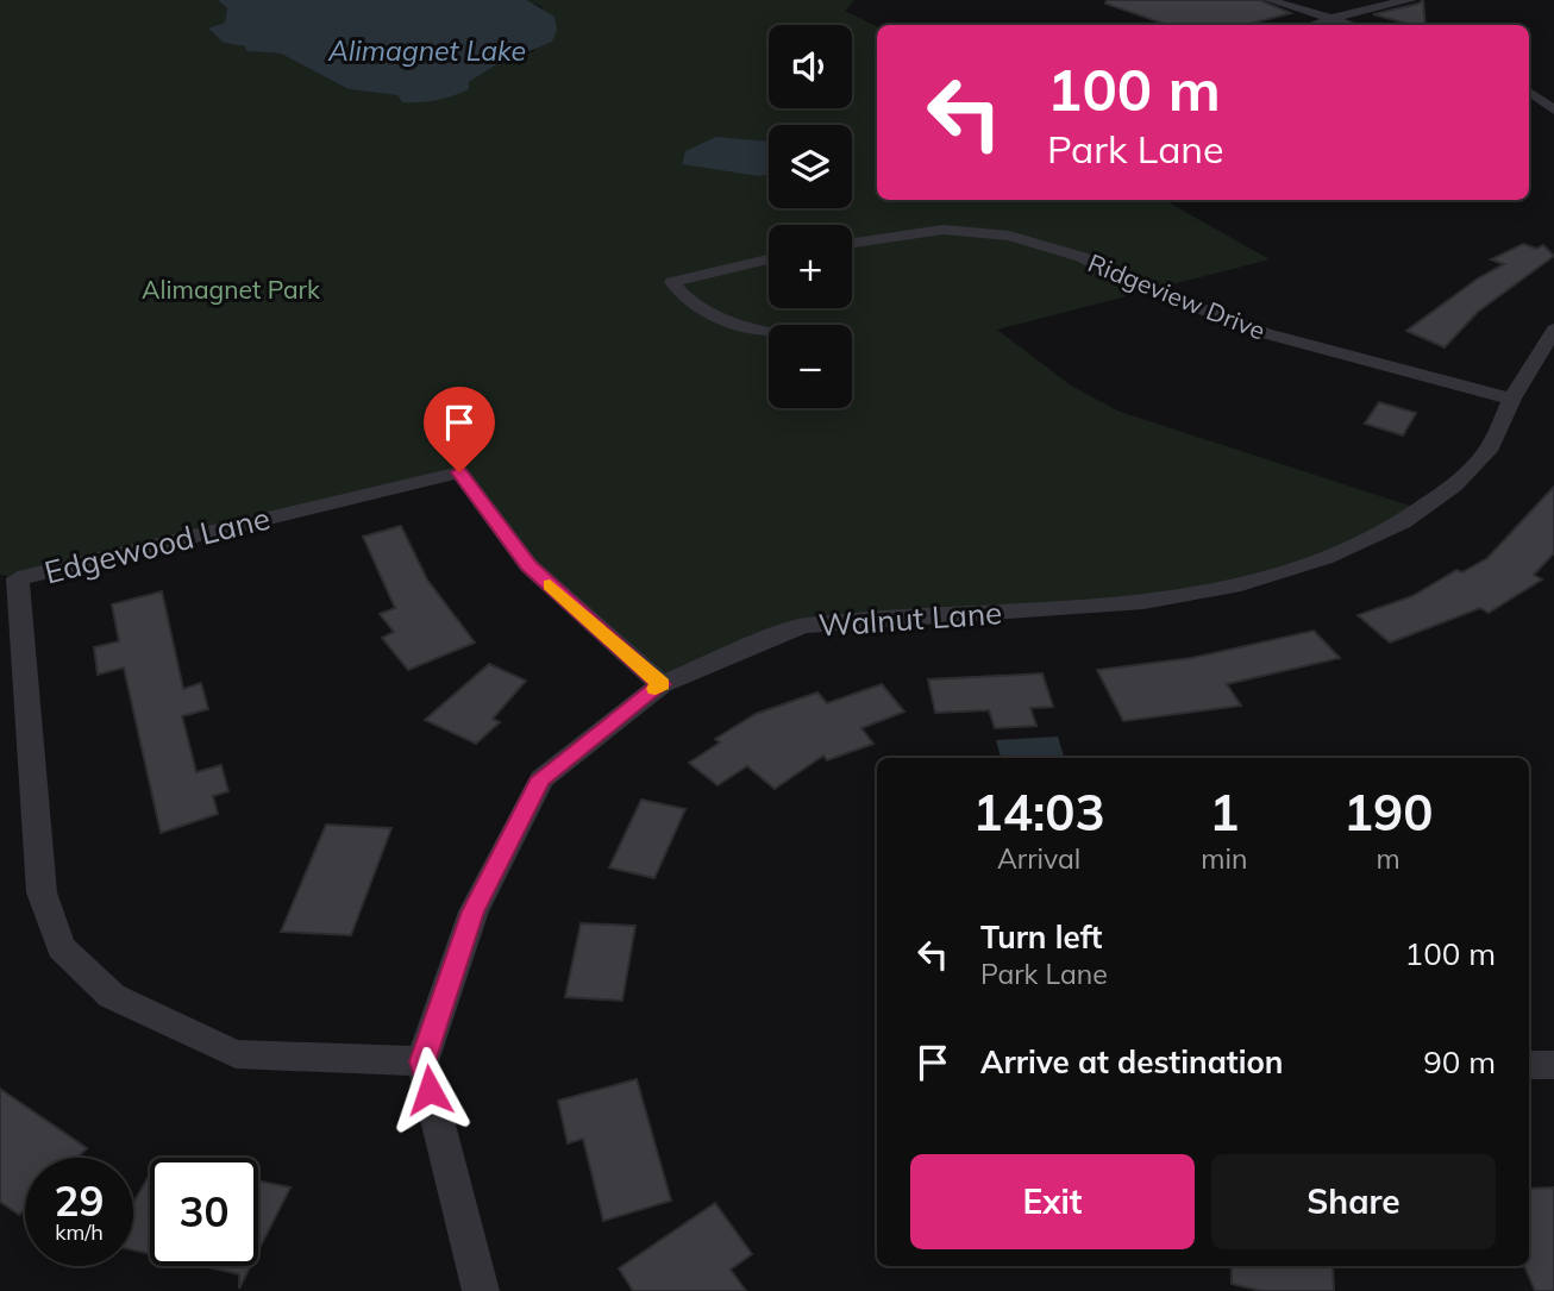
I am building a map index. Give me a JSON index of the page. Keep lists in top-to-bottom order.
{
  "streets": {
    "street": ["Ridgeview Drive", "Edgewood Lane", "Walnut Lane"]
  },
  "crossings": [
    ["Ridgeview Drive", "Walnut Lane"],
    ["Edgewood Lane", "Walnut Lane"]
  ],
  "water": ["Alimagnet Lake"],
  "parks": ["Alimagnet Park"],
  "page": {
    "map_buttons": ["+", "−"],
    "turn": ["100 m", "Park Lane"],
    "eta": [
      "14:03",
      "Arrival",
      "1",
      "min",
      "190",
      "m"
    ],
    "list": [
      {
        "name": "Turn left",
        "note": "Park Lane",
        "value": "100 m"
      },
      {
        "name": "Arrive at destination",
        "value": "90 m"
      }
    ],
    "buttons": ["Exit", "Share"],
    "speed": "29 km/h",
    "limit": "30"
  }
}
